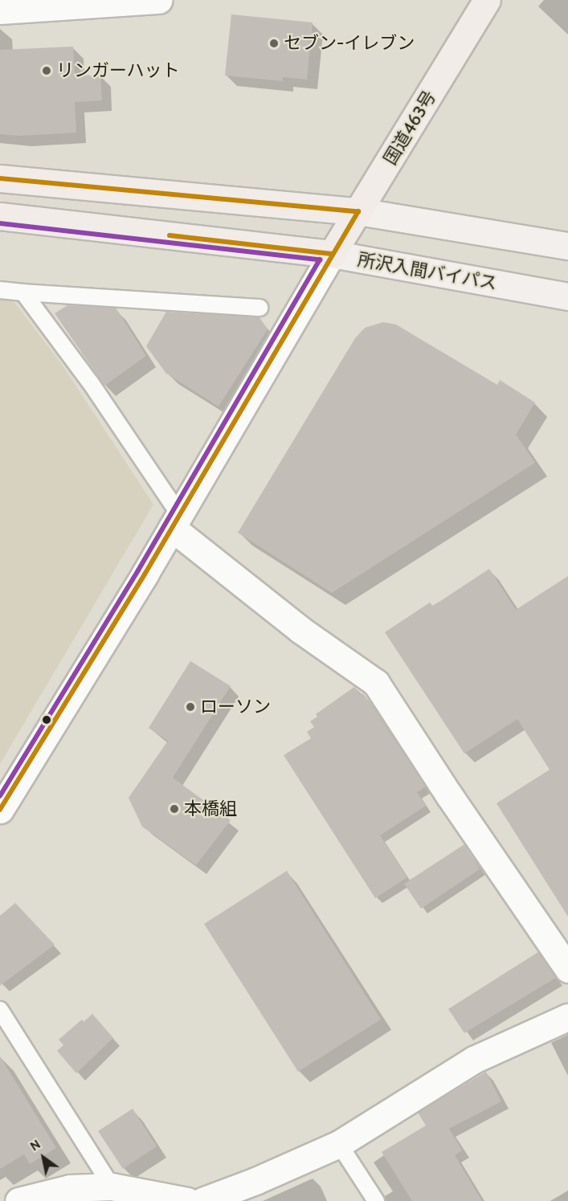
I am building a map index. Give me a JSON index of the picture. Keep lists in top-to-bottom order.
{
  "streets": {
    "highway": ["国道463号", "所沢入間バイパス"]
  },
  "crossings": [
    ["国道463号", "所沢入間バイパス"]
  ],
  "places": [
    "セブン-イレブン",
    "リンガーハット",
    "ローソン",
    "本橋組"
  ],
  "north": "top left"
}
